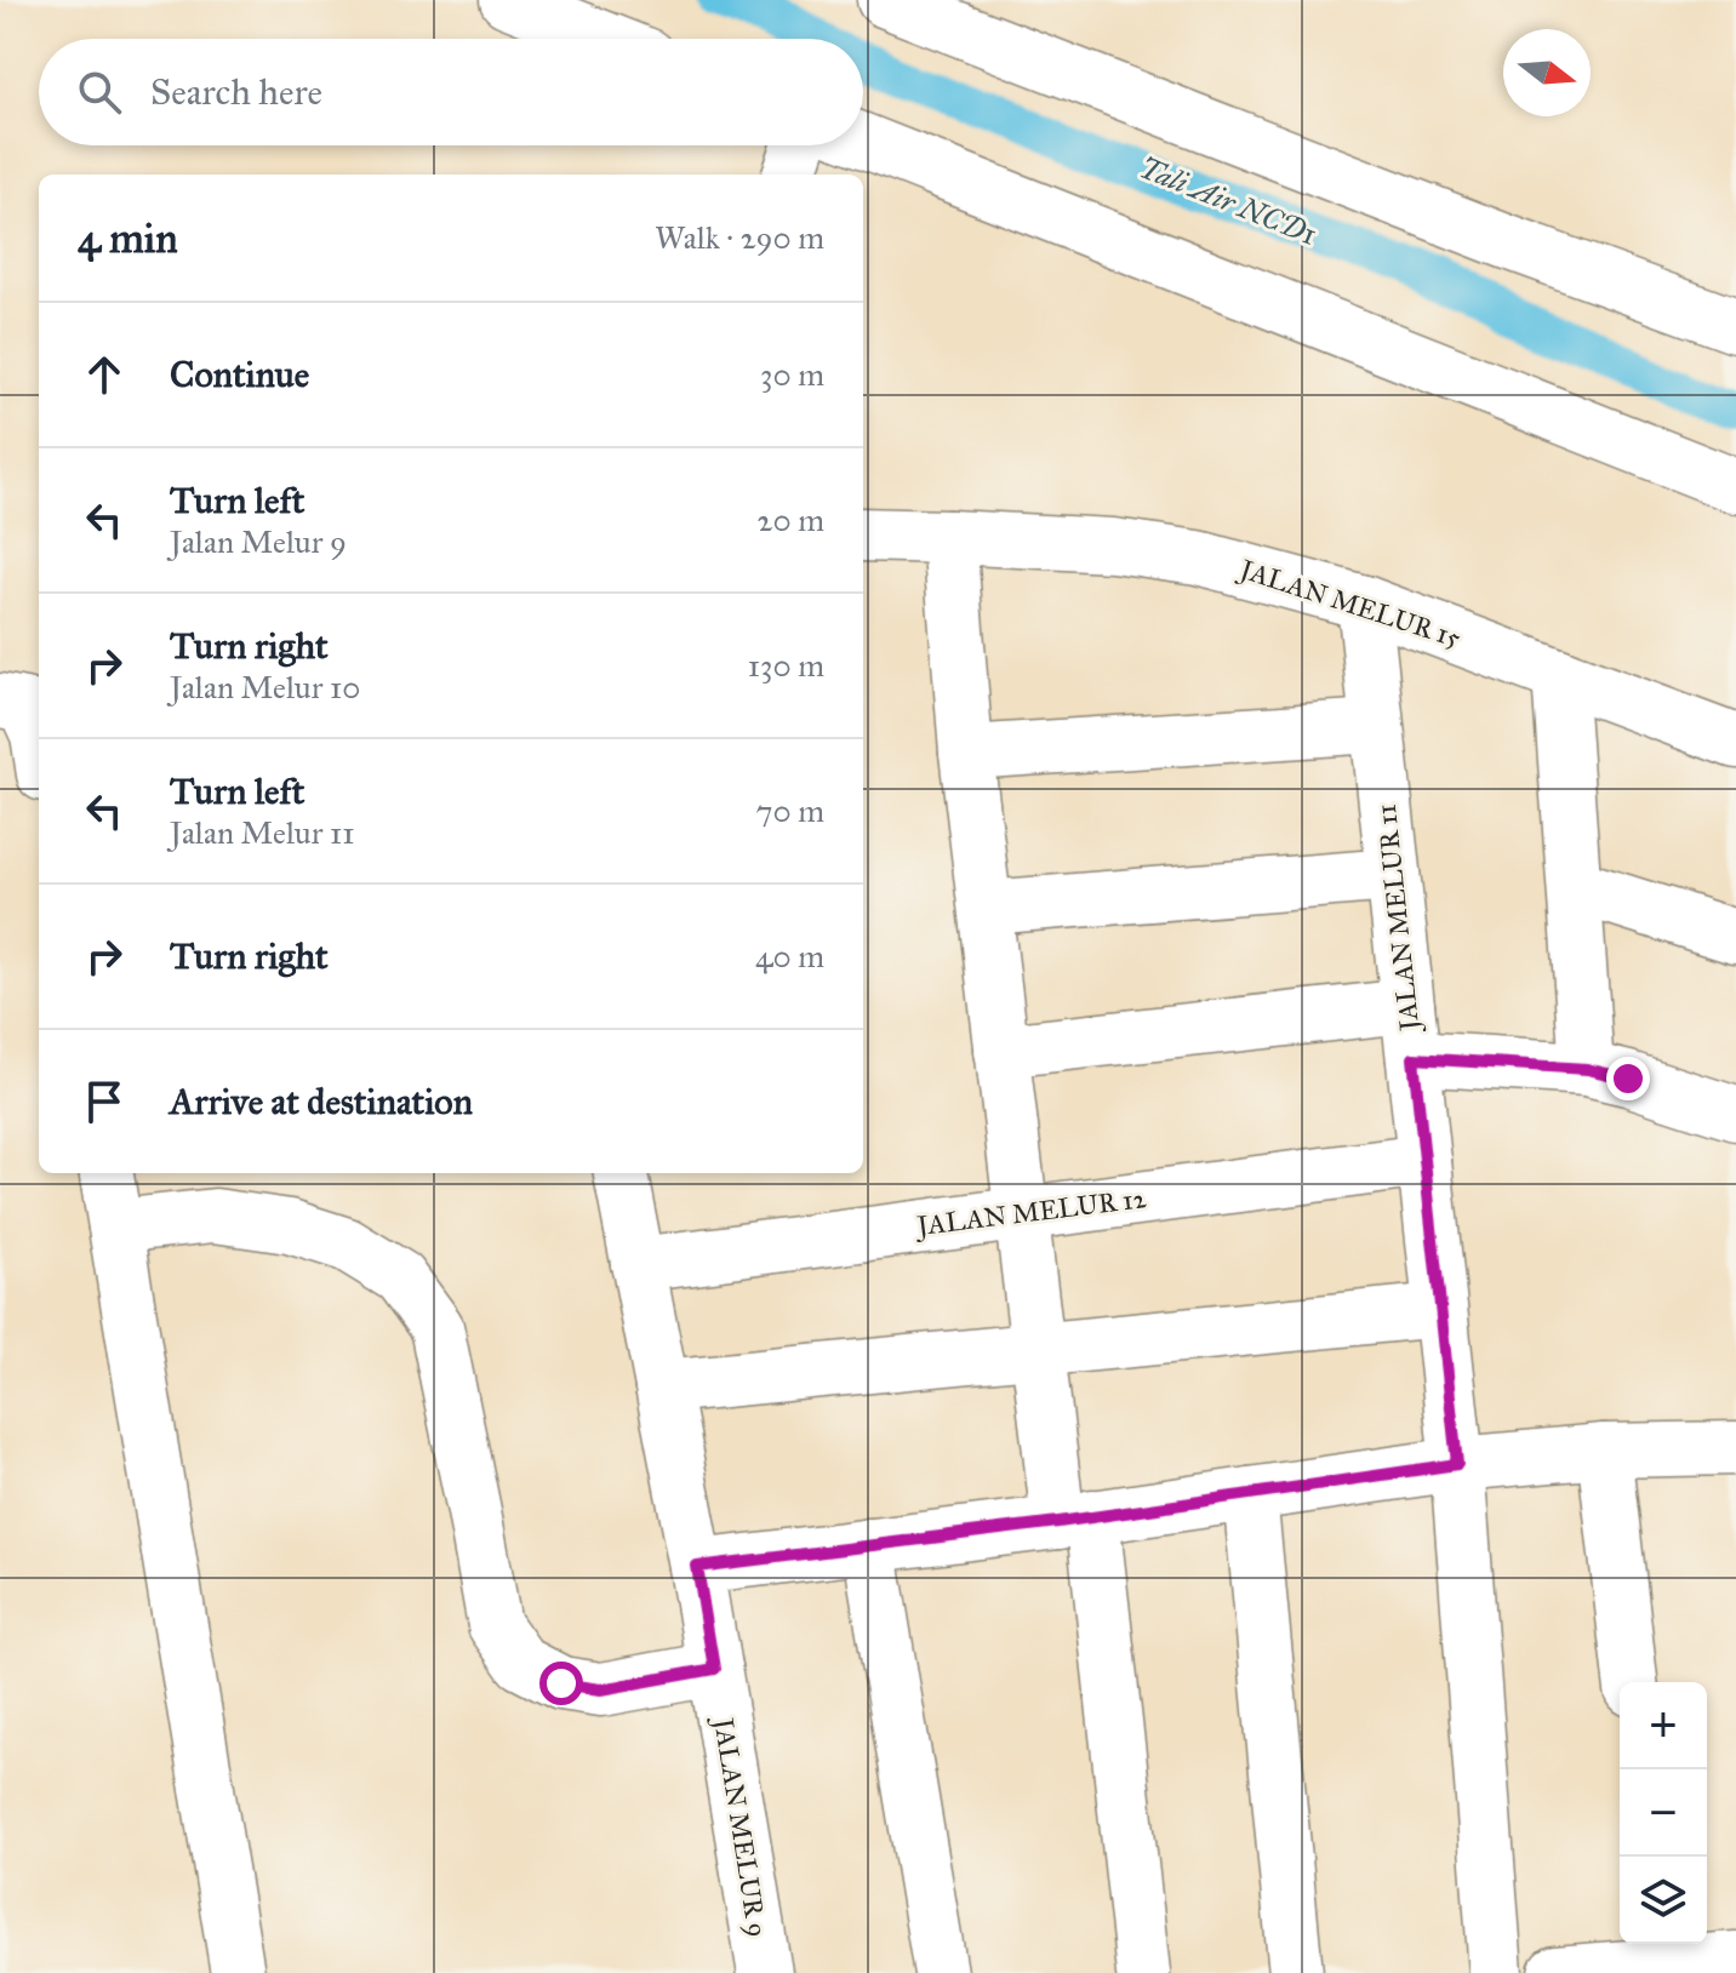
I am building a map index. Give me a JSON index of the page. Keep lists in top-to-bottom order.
{
  "streets": {
    "street": [
      "JALAN MELUR 15",
      "JALAN MELUR 11",
      "JALAN MELUR 12",
      "JALAN MELUR 9"
    ]
  },
  "crossings": [
    ["JALAN MELUR 15", "JALAN MELUR 11"],
    ["JALAN MELUR 11", "JALAN MELUR 12"],
    ["JALAN MELUR 12", "JALAN MELUR 9"]
  ],
  "water": ["Tali Air NCD1"],
  "north": "right",
  "page": {
    "search": "Search here",
    "heading": ["4 min", "Walk · 290 m"],
    "list": [
      ["Continue", "30 m"],
      ["Turn left", "Jalan Melur 9", "20 m"],
      ["Turn right", "Jalan Melur 10", "130 m"],
      ["Turn left", "Jalan Melur 11", "70 m"],
      ["Turn right", "40 m"],
      "Arrive at destination"
    ],
    "map_buttons": ["+", "−"]
  }
}
